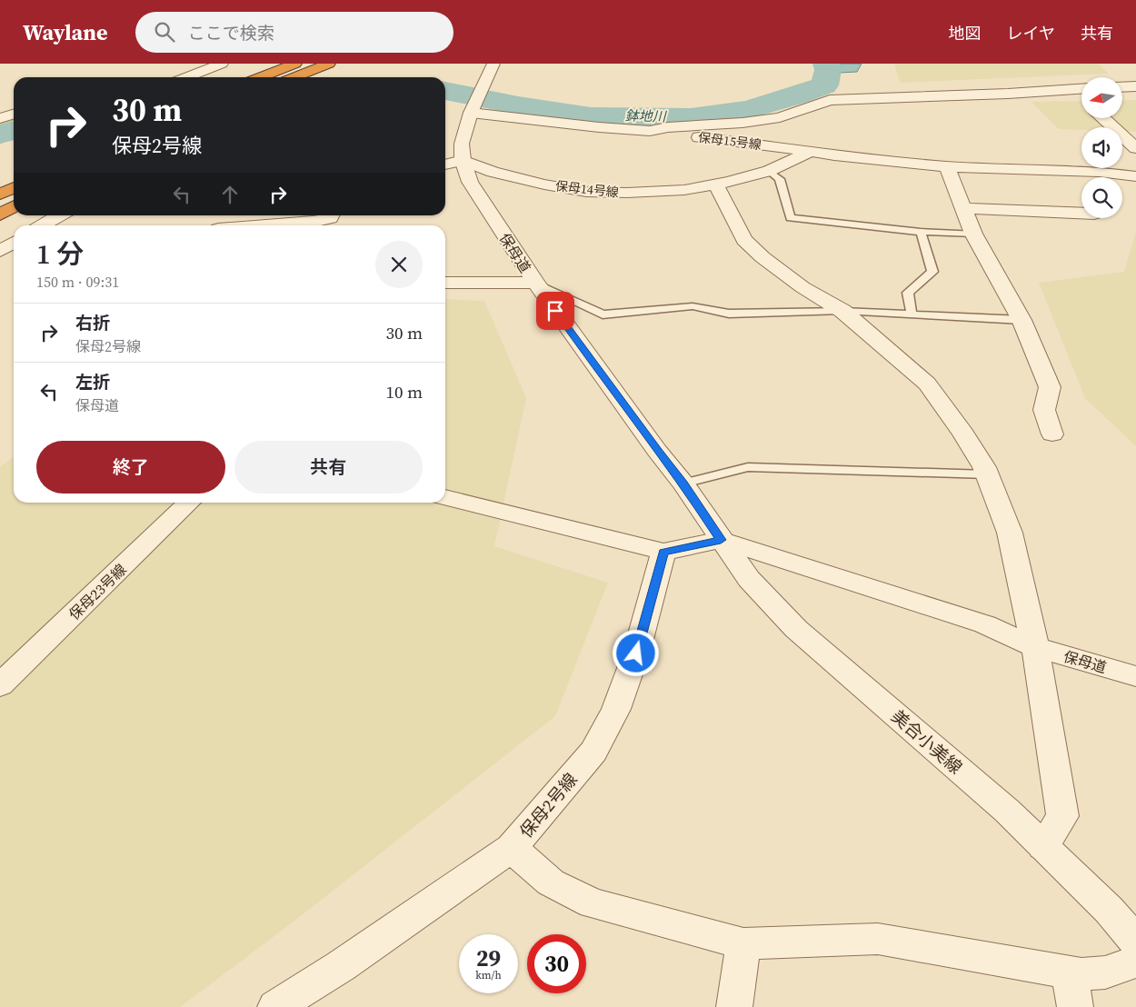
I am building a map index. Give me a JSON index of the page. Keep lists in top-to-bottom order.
{
  "streets": {
    "street": [
      "保母15号線",
      "保母14号線",
      "保母道",
      "保母23号線",
      "美合小美線",
      "保母2号線"
    ]
  },
  "crossings": [
    ["保母15号線", "保母14号線"],
    ["保母14号線", "保母道"],
    ["保母道", "美合小美線"]
  ],
  "water": ["鉢地川"],
  "north": "left",
  "page": {
    "header": "Waylane",
    "search": "ここで検索",
    "nav": ["地図", "レイヤ", "共有"],
    "turn": ["30 m", "保母2号線"],
    "heading": ["1 分", "150 m · 09:31"],
    "list": [
      {
        "name": "右折",
        "note": "保母2号線",
        "value": "30 m"
      },
      {
        "name": "左折",
        "note": "保母道",
        "value": "10 m"
      }
    ],
    "buttons": ["終了", "共有"],
    "speed": "29 km/h",
    "limit": "30"
  }
}
